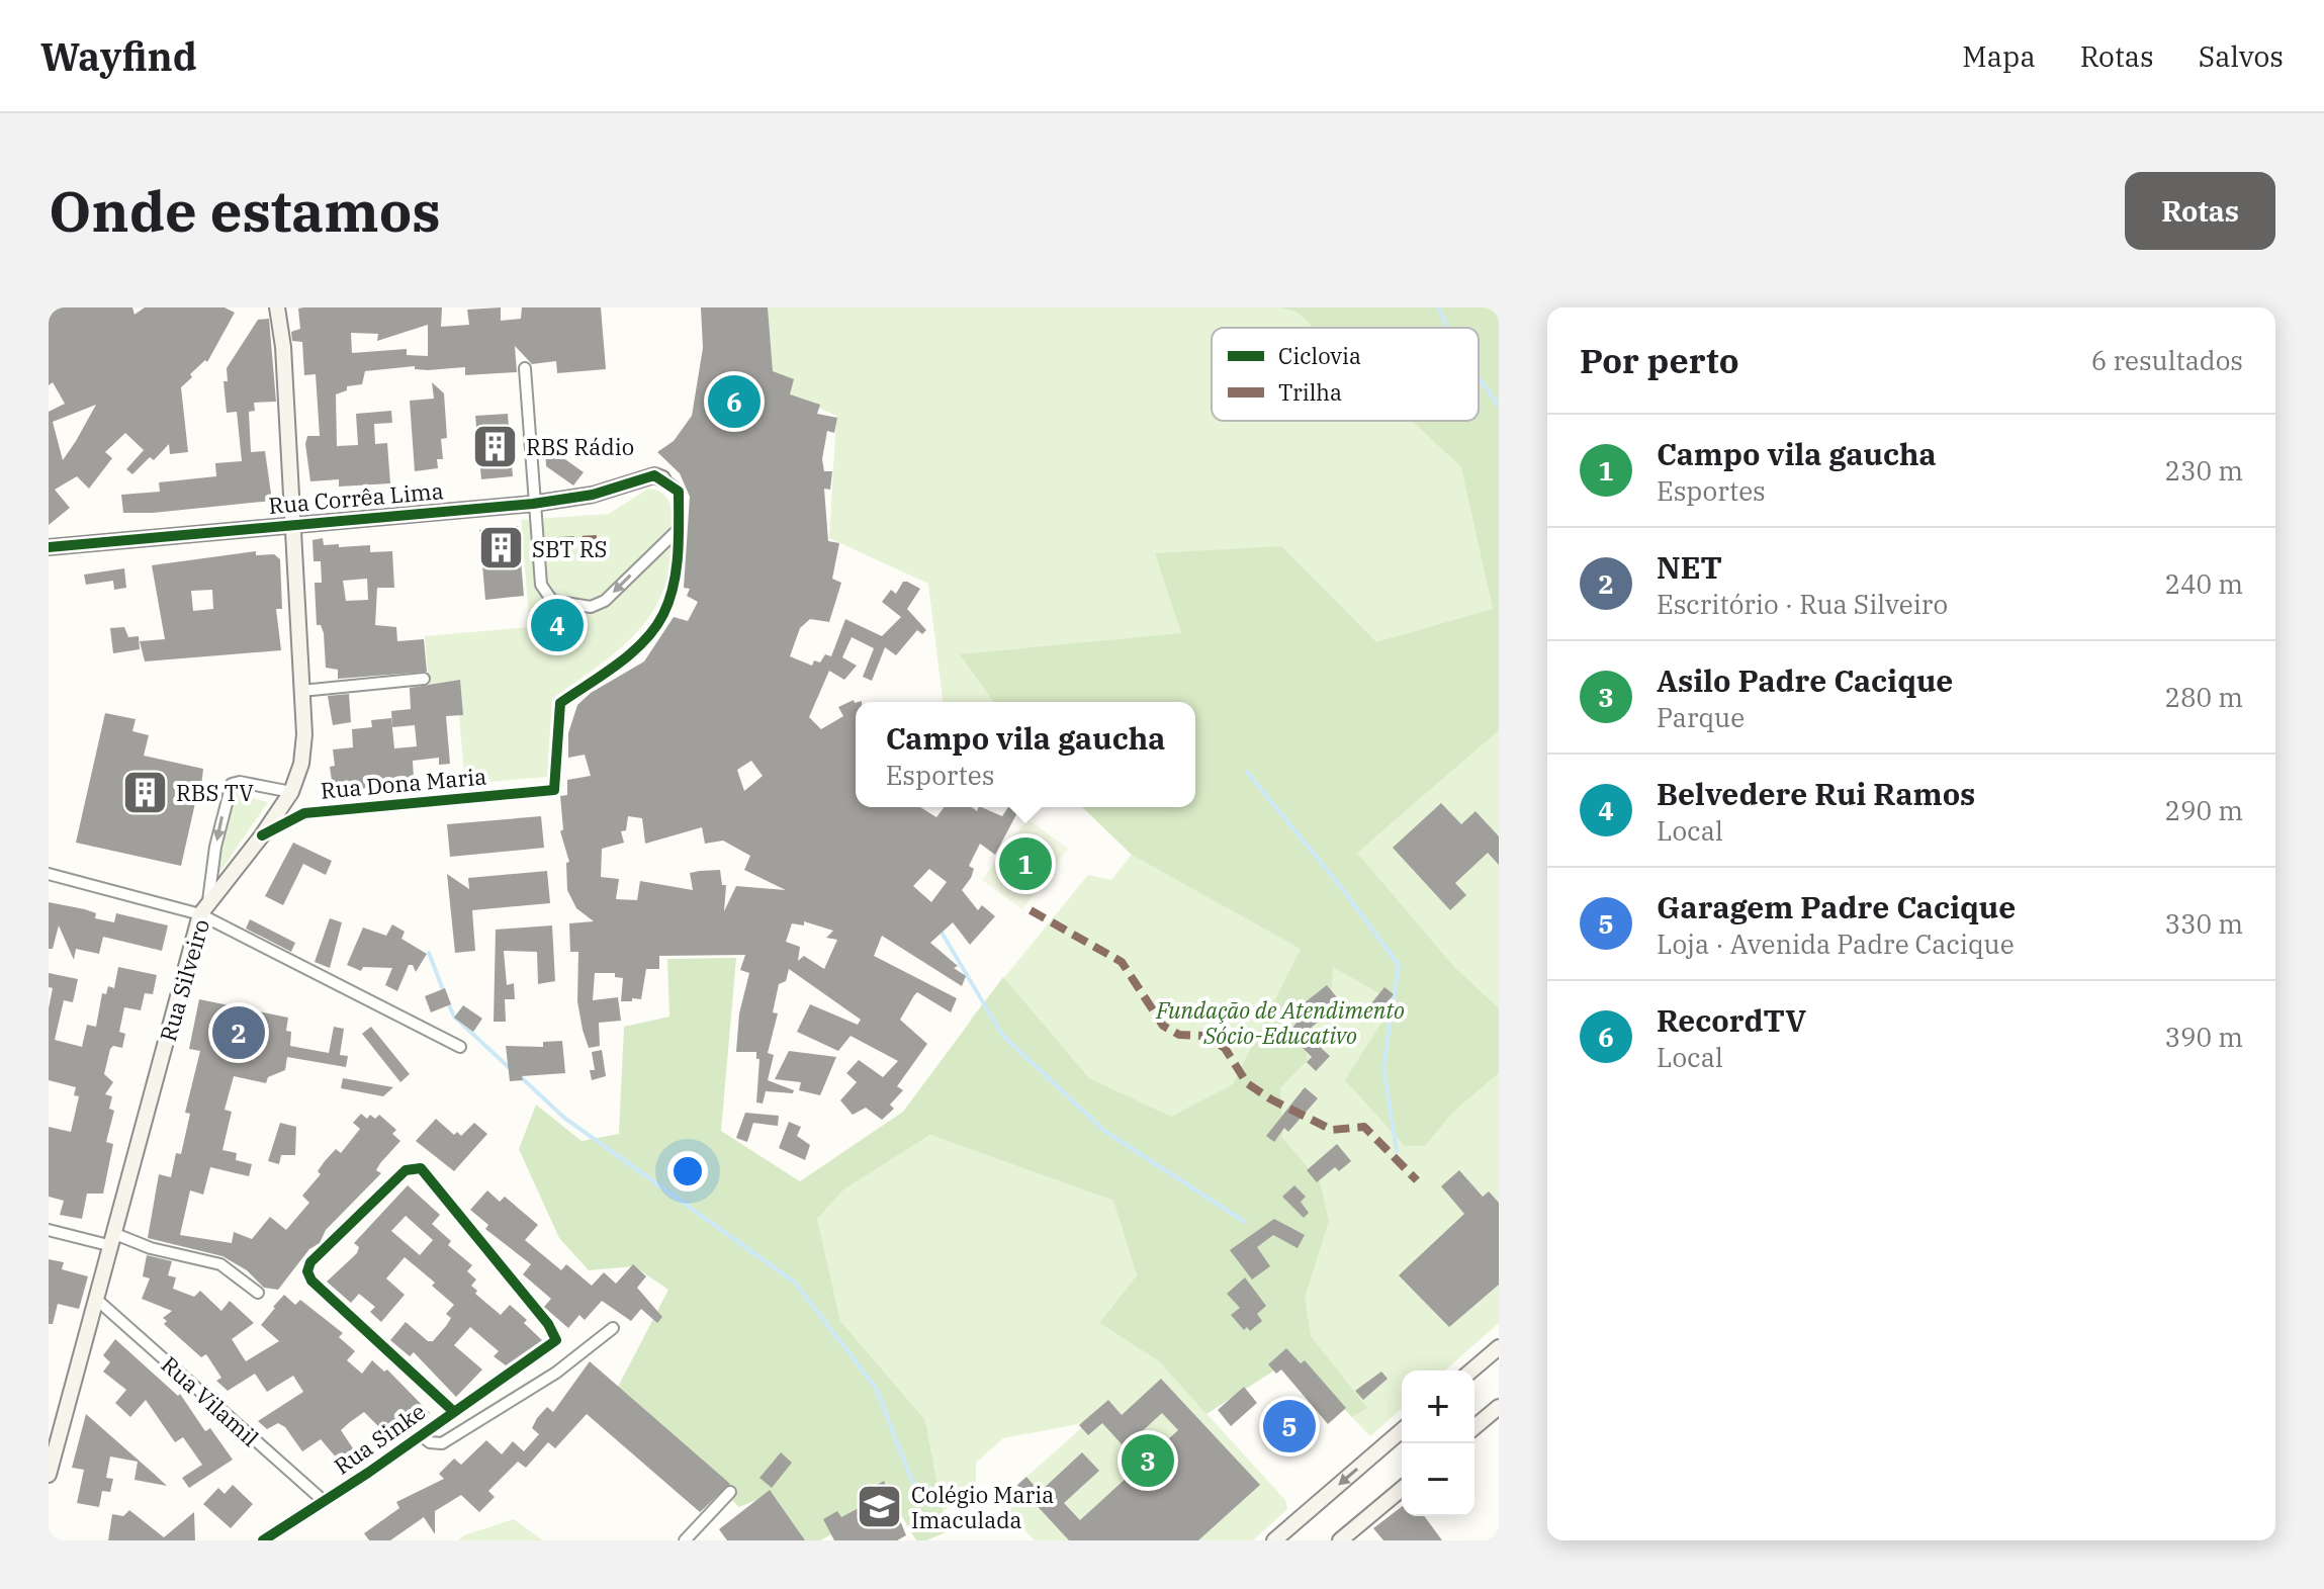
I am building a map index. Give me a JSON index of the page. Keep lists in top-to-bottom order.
{
  "streets": {
    "street": [
      "Rua Corrêa Lima",
      "Rua Dona Maria",
      "Rua Silveiro",
      "Rua Vilamil",
      "Rua Sinke"
    ]
  },
  "crossings": [
    ["Rua Corrêa Lima", "Rua Silveiro"],
    ["Rua Dona Maria", "Rua Silveiro"],
    ["Rua Silveiro", "Rua Vilamil"],
    ["Rua Vilamil", "Rua Sinke"]
  ],
  "parks": ["Fundação de Atendimento Sócio-Educativo"],
  "places": {
    "building": ["RBS Rádio", "SBT RS", "RBS TV"],
    "school or university": ["Colégio Maria Imaculada"]
  },
  "legend": ["Ciclovia", "Trilha"],
  "page": {
    "header": "Wayfind",
    "nav": ["Mapa", "Rotas", "Salvos"],
    "buttons": "Rotas",
    "title": "Onde estamos",
    "heading": ["Por perto", "6 resultados"],
    "pins": [
      "6",
      "4",
      "1",
      "2",
      "5",
      "3"
    ],
    "list": [
      {
        "mark": "1",
        "name": "Campo vila gaucha",
        "note": "Esportes",
        "value": "230 m"
      },
      {
        "mark": "2",
        "name": "NET",
        "note": "Escritório · Rua Silveiro",
        "value": "240 m"
      },
      {
        "mark": "3",
        "name": "Asilo Padre Cacique",
        "note": "Parque",
        "value": "280 m"
      },
      {
        "mark": "4",
        "name": "Belvedere Rui Ramos",
        "note": "Local",
        "value": "290 m"
      },
      {
        "mark": "5",
        "name": "Garagem Padre Cacique",
        "note": "Loja · Avenida Padre Cacique",
        "value": "330 m"
      },
      {
        "mark": "6",
        "name": "RecordTV",
        "note": "Local",
        "value": "390 m"
      }
    ],
    "popup": ["Campo vila gaucha", "Esportes"],
    "map_buttons": ["+", "−"]
  }
}
